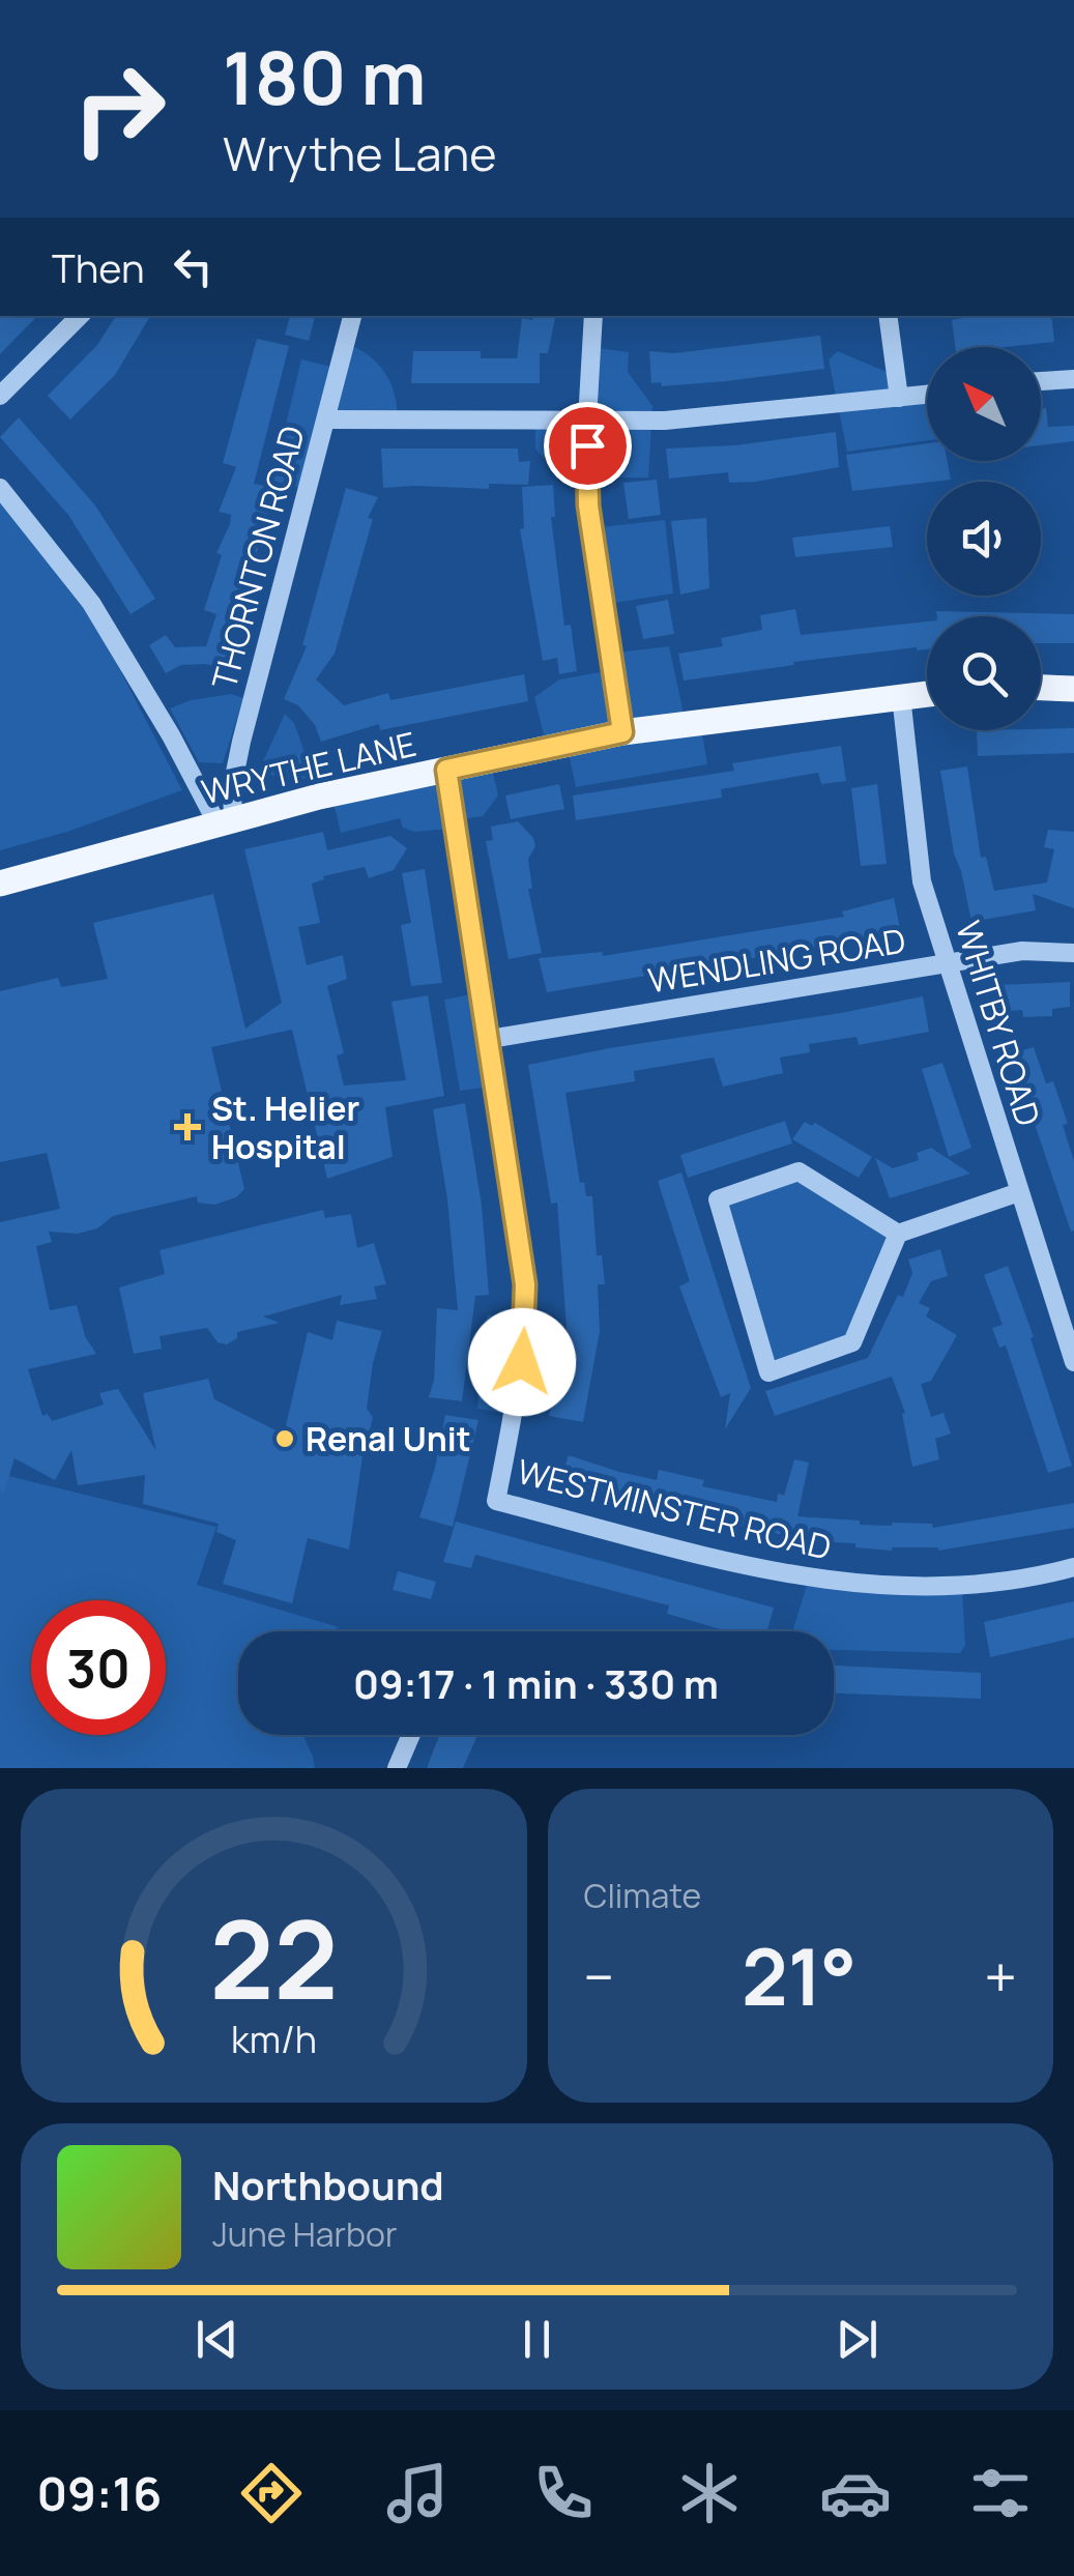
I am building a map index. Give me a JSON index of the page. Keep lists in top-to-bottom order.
{
  "streets": {
    "main road": ["WRYTHE LANE"],
    "street": [
      "THORNTON ROAD",
      "WENDLING ROAD",
      "WHITBY ROAD",
      "WESTMINSTER ROAD"
    ]
  },
  "crossings": [
    ["THORNTON ROAD", "WRYTHE LANE"],
    ["WRYTHE LANE", "WHITBY ROAD"],
    ["WRYTHE LANE", "WESTMINSTER ROAD"],
    ["WENDLING ROAD", "WHITBY ROAD"],
    ["WENDLING ROAD", "WESTMINSTER ROAD"]
  ],
  "places": {
    "health": ["St. Helier Hospital"],
    "other": ["Renal Unit"]
  },
  "north": "top left",
  "page": {
    "turn": ["180 m", "Wrythe Lane"],
    "then": "Then",
    "limit": "30",
    "trip": "09:17 · 1 min · 330 m",
    "tile": "Climate",
    "heat": ["−", "21°", "+"],
    "song": ["Northbound", "June Harbor"],
    "tabs": "09:16",
    "gauge": ["22", "km/h"]
  }
}
